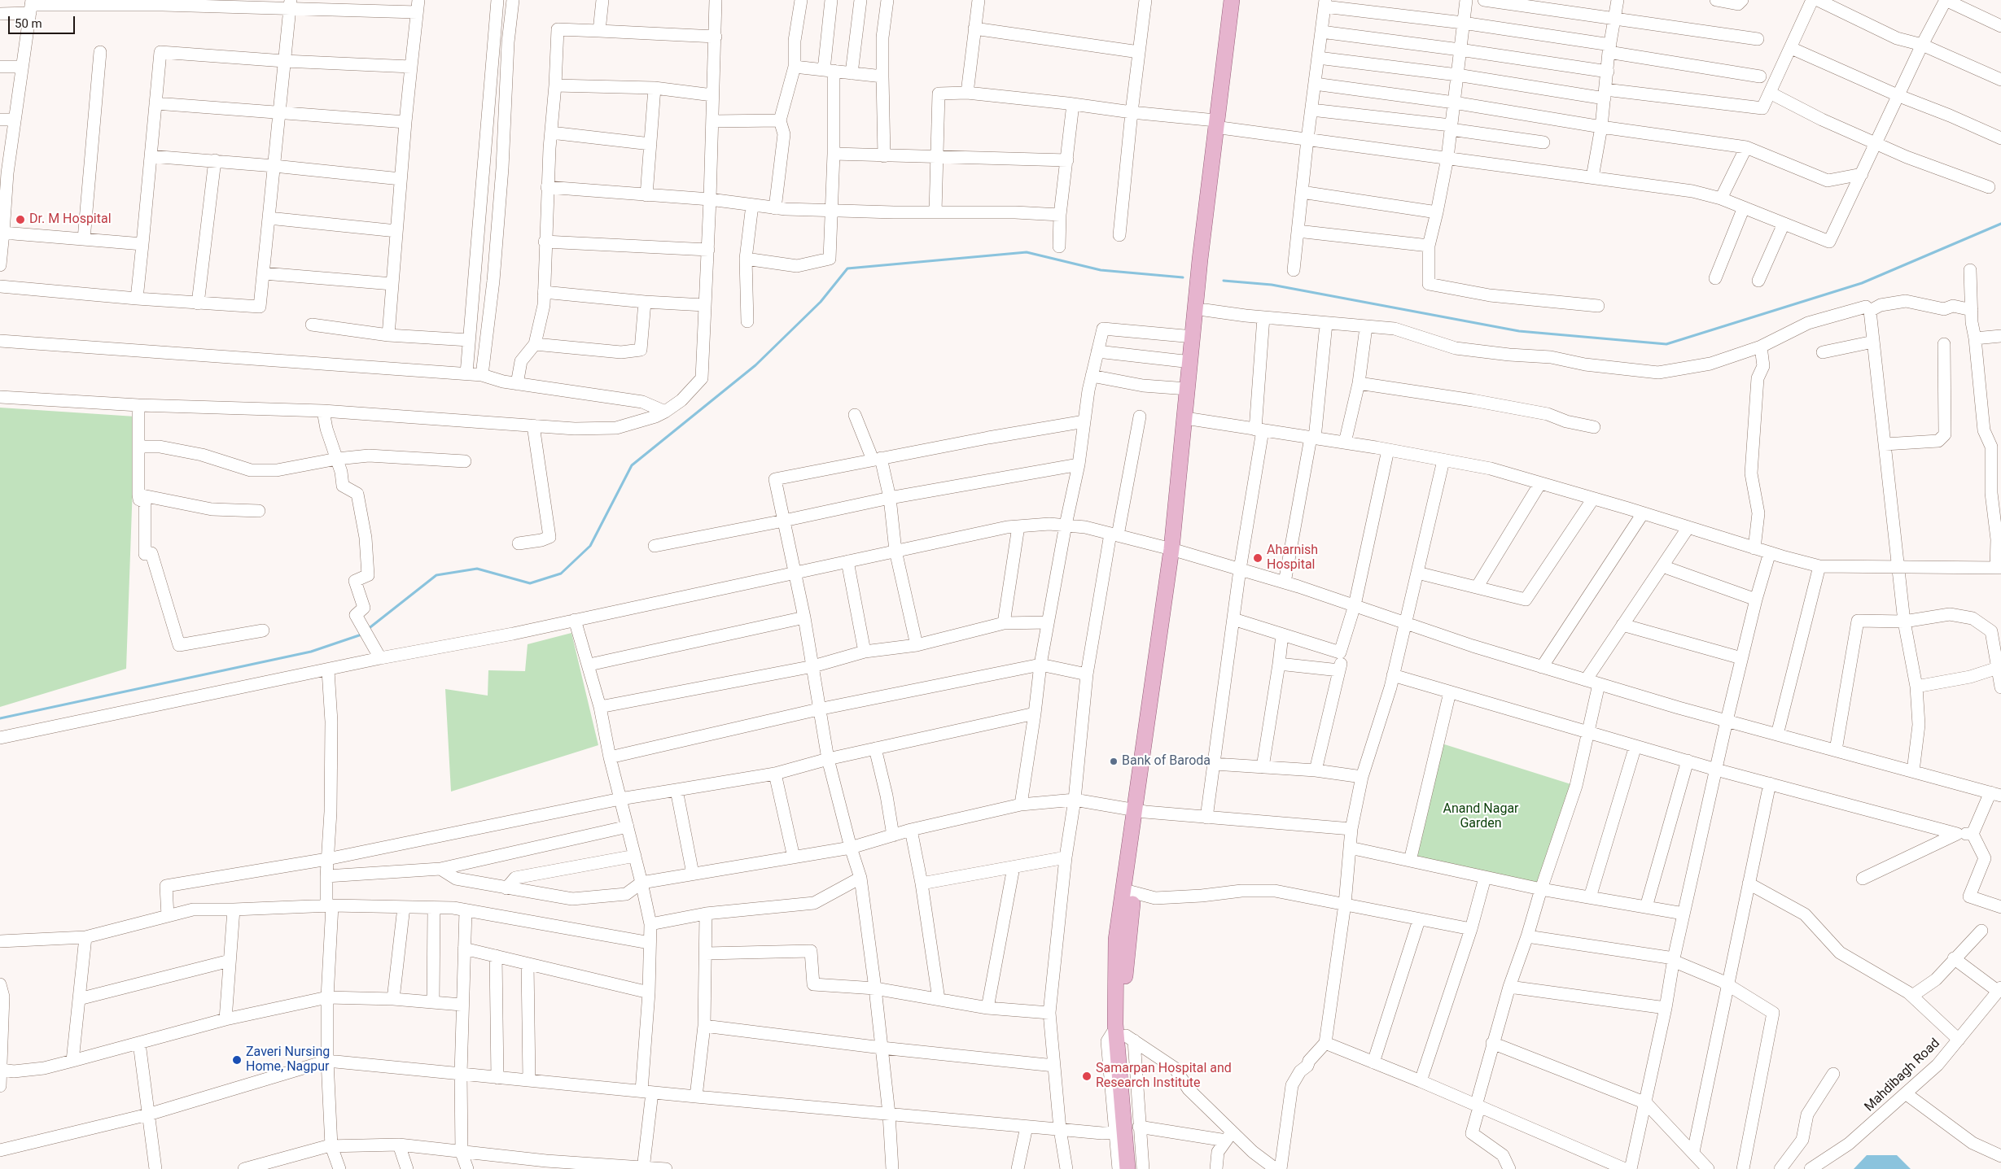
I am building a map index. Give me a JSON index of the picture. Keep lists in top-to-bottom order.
{
  "streets": {
    "street": ["Mahdibagh Road"]
  },
  "parks": ["Anand Nagar Garden"],
  "places": [
    "Dr. M Hospital",
    "Aharnish Hospital",
    "Bank of Baroda",
    "Zaveri Nursing Home, Nagpur",
    "Samarpan Hospital and Research Institute"
  ],
  "scale_bar": "50 m"
}
